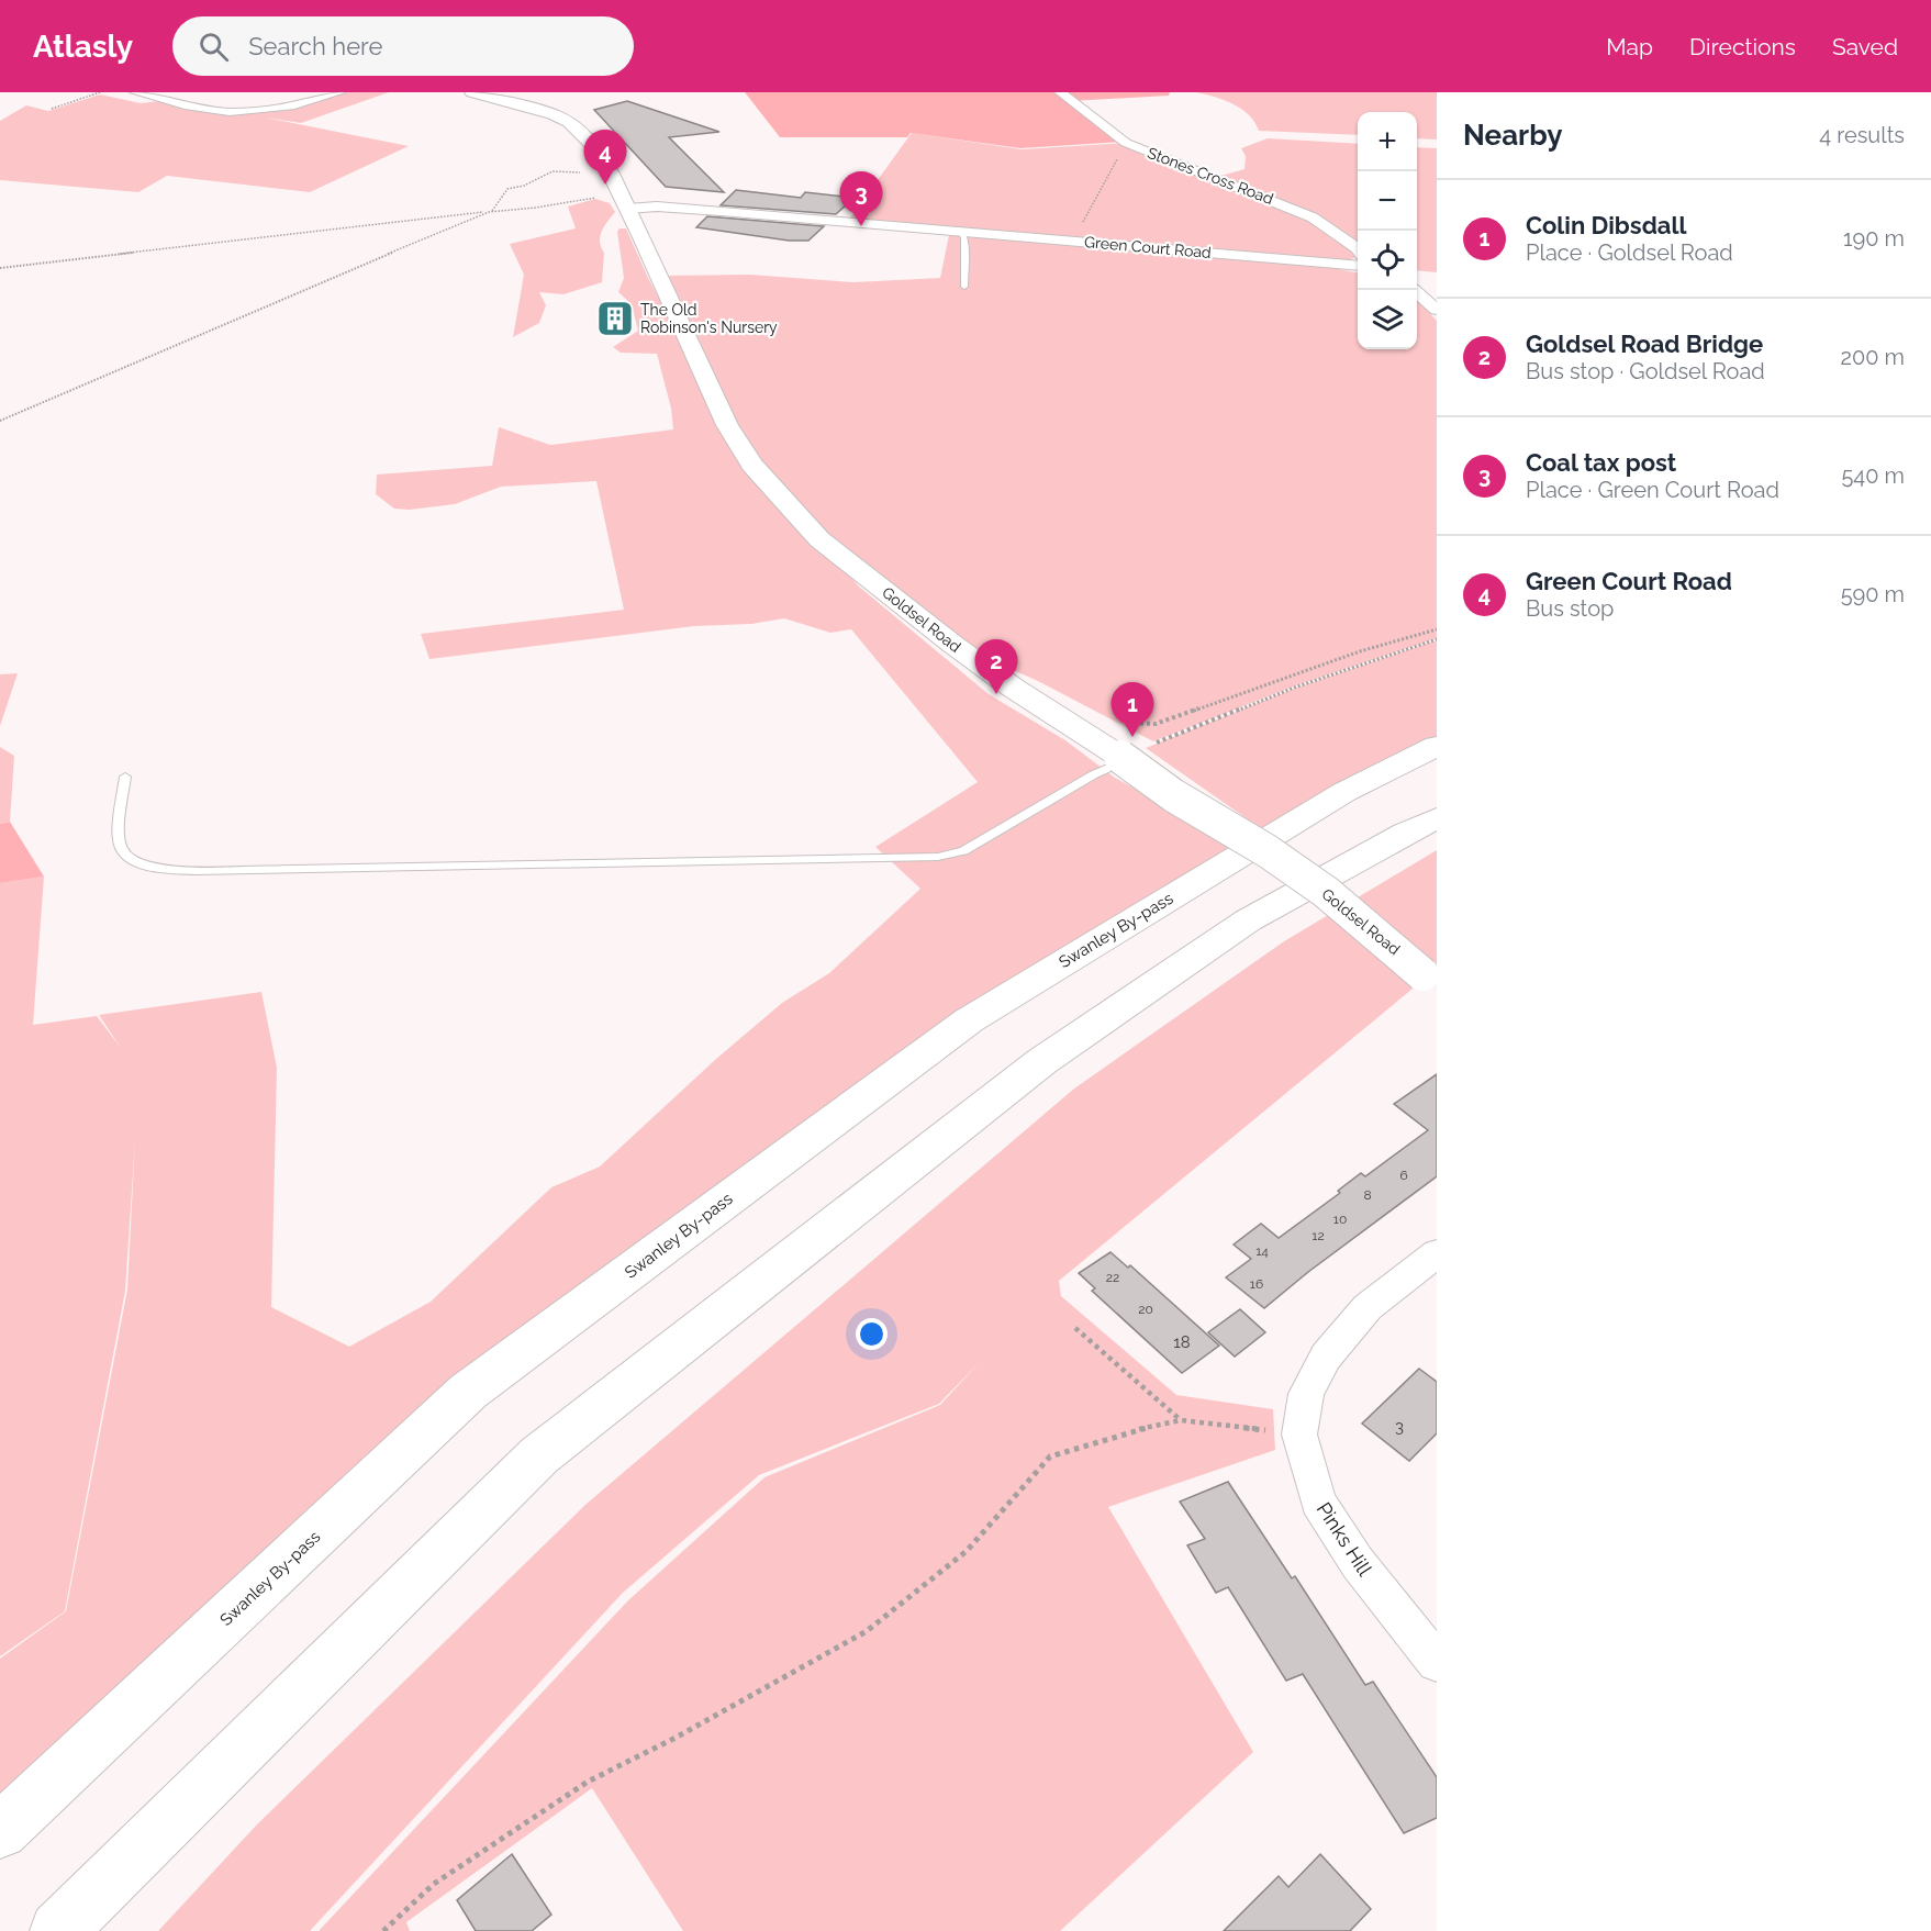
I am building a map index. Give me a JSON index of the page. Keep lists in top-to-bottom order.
{
  "streets": {
    "main road": ["Goldsel Road", "Swanley By-pass"],
    "street": ["Stones Cross Road", "Green Court Road", "Pinks Hill"]
  },
  "crossings": [
    ["Green Court Road", "Goldsel Road"]
  ],
  "places": {
    "building": ["The Old Robinson's Nursery"]
  },
  "house_numbers": [
    "6",
    "8",
    "10",
    "12",
    "14",
    "22",
    "16",
    "20",
    "18",
    "3"
  ],
  "page": {
    "header": "Atlasly",
    "search": "Search here",
    "nav": ["Map", "Directions", "Saved"],
    "heading": ["Nearby", "4 results"],
    "map_buttons": ["+", "−"],
    "pins": [
      "4",
      "3",
      "2",
      "1"
    ],
    "list": [
      {
        "mark": "1",
        "name": "Colin Dibsdall",
        "note": "Place · Goldsel Road",
        "value": "190 m"
      },
      {
        "mark": "2",
        "name": "Goldsel Road Bridge",
        "note": "Bus stop · Goldsel Road",
        "value": "200 m"
      },
      {
        "mark": "3",
        "name": "Coal tax post",
        "note": "Place · Green Court Road",
        "value": "540 m"
      },
      {
        "mark": "4",
        "name": "Green Court Road",
        "note": "Bus stop",
        "value": "590 m"
      }
    ]
  }
}
